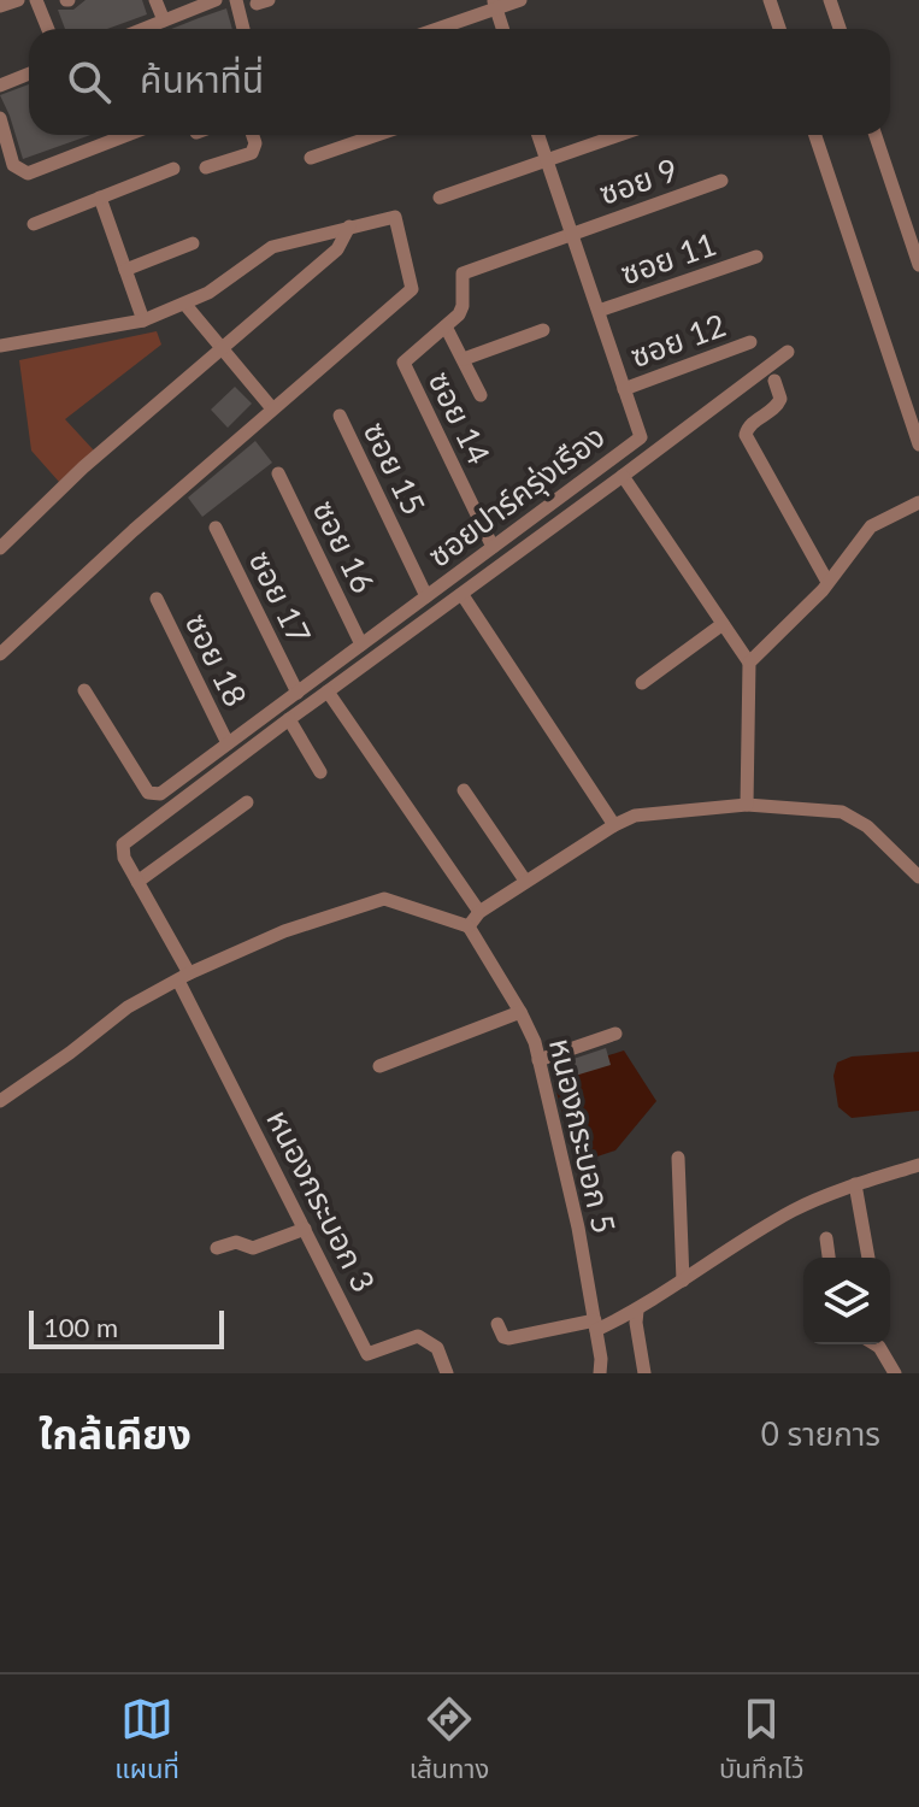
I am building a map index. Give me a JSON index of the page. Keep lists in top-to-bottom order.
{
  "streets": {
    "street": [
      "ซอย 9",
      "ซอย 11",
      "ซอย 12",
      "ซอย 14",
      "ซอย 15",
      "ซอยปาร์ครุ่งเรือง",
      "ซอย 16",
      "ซอย 17",
      "ซอย 18",
      "หนองกระบอก 5",
      "หนองกระบอก 3"
    ]
  },
  "crossings": [
    ["ซอย 9", "ซอย 14"],
    ["ซอย 9", "ซอยปาร์ครุ่งเรือง"],
    ["ซอย 11", "ซอยปาร์ครุ่งเรือง"],
    ["ซอย 12", "ซอยปาร์ครุ่งเรือง"],
    ["ซอย 14", "ซอยปาร์ครุ่งเรือง"],
    ["ซอย 15", "ซอยปาร์ครุ่งเรือง"],
    ["ซอยปาร์ครุ่งเรือง", "ซอย 16"],
    ["ซอยปาร์ครุ่งเรือง", "ซอย 17"],
    ["ซอยปาร์ครุ่งเรือง", "ซอย 18"]
  ],
  "scale_bar": "100 m",
  "page": {
    "search": "ค้นหาที่นี่",
    "scale": "100 m",
    "heading": ["ใกล้เคียง", "0 รายการ"],
    "nav": ["แผนที่", "เส้นทาง", "บันทึกไว้"]
  }
}
